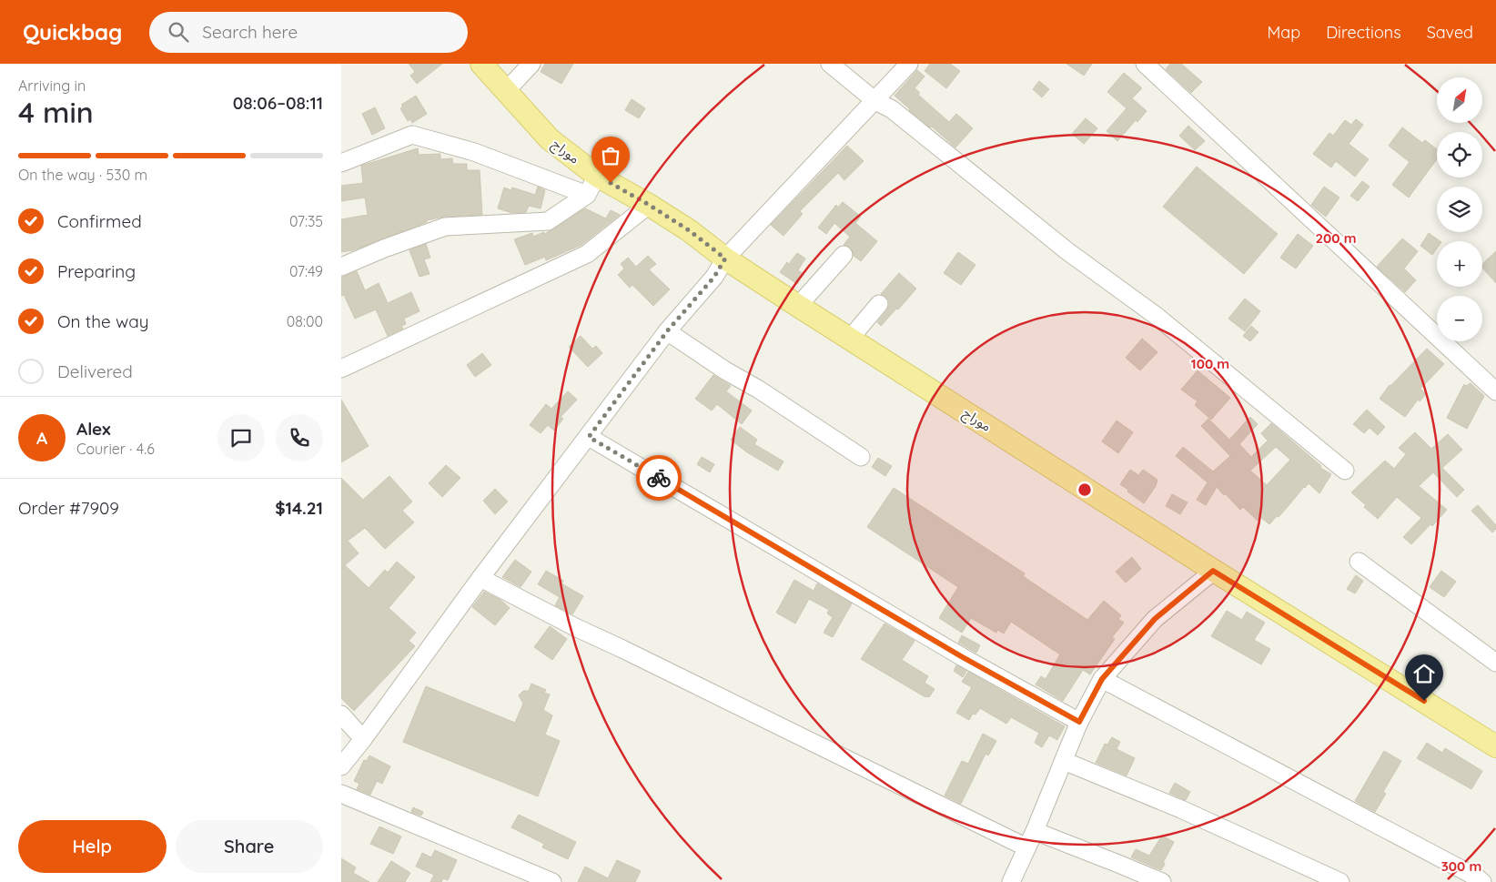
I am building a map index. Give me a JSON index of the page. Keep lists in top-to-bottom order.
{
  "streets": {
    "main road": ["موراج"]
  },
  "north": "top right",
  "page": {
    "header": "Quickbag",
    "search": "Search here",
    "nav": ["Map", "Directions", "Saved"],
    "heading": ["4 min", "Arriving in", "08:06–08:11"],
    "panel": [
      "Alex",
      "Courier · 4.6",
      "Order #7909",
      "$14.21"
    ],
    "map_buttons": ["+", "−"],
    "bar": "On the way · 530 m",
    "list": [
      ["Confirmed", "07:35"],
      ["Preparing", "07:49"],
      ["On the way", "08:00"],
      "Delivered"
    ],
    "round": "A",
    "buttons": ["Help", "Share"]
  },
  "rings": ["200 m", "100 m", "300 m"]
}
